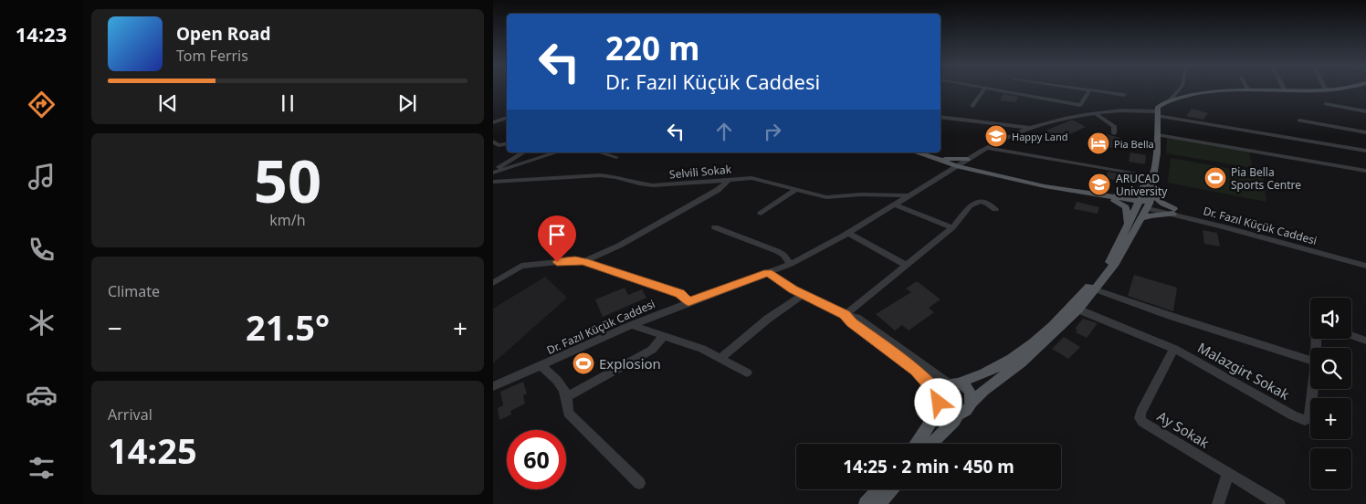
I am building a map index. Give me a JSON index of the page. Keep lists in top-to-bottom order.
{
  "streets": {
    "street": [
      "Selvili Sokak",
      "Dr. Fazıl Küçük Caddesi",
      "Malazgirt Sokak",
      "Ay Sokak"
    ]
  },
  "crossings": [
    ["Selvili Sokak", "Dr. Fazıl Küçük Caddesi"],
    ["Malazgirt Sokak", "Ay Sokak"]
  ],
  "places": {
    "school or university": ["Happy Land", "ARUCAD University"],
    "hotel": ["Pia Bella"],
    "sports": ["Pia Bella Sports Centre", "Explosion"]
  },
  "page": {
    "tabs": "14:23",
    "turn": ["220 m", "Dr. Fazıl Küçük Caddesi"],
    "song": ["Open Road", "Tom Ferris"],
    "tile": [
      ["50", "km/h"],
      "Climate",
      ["Arrival", "14:25"]
    ],
    "map_buttons": ["+", "−"],
    "heat": ["−", "21.5°", "+"],
    "limit": "60",
    "trip": "14:25 · 2 min · 450 m"
  }
}
